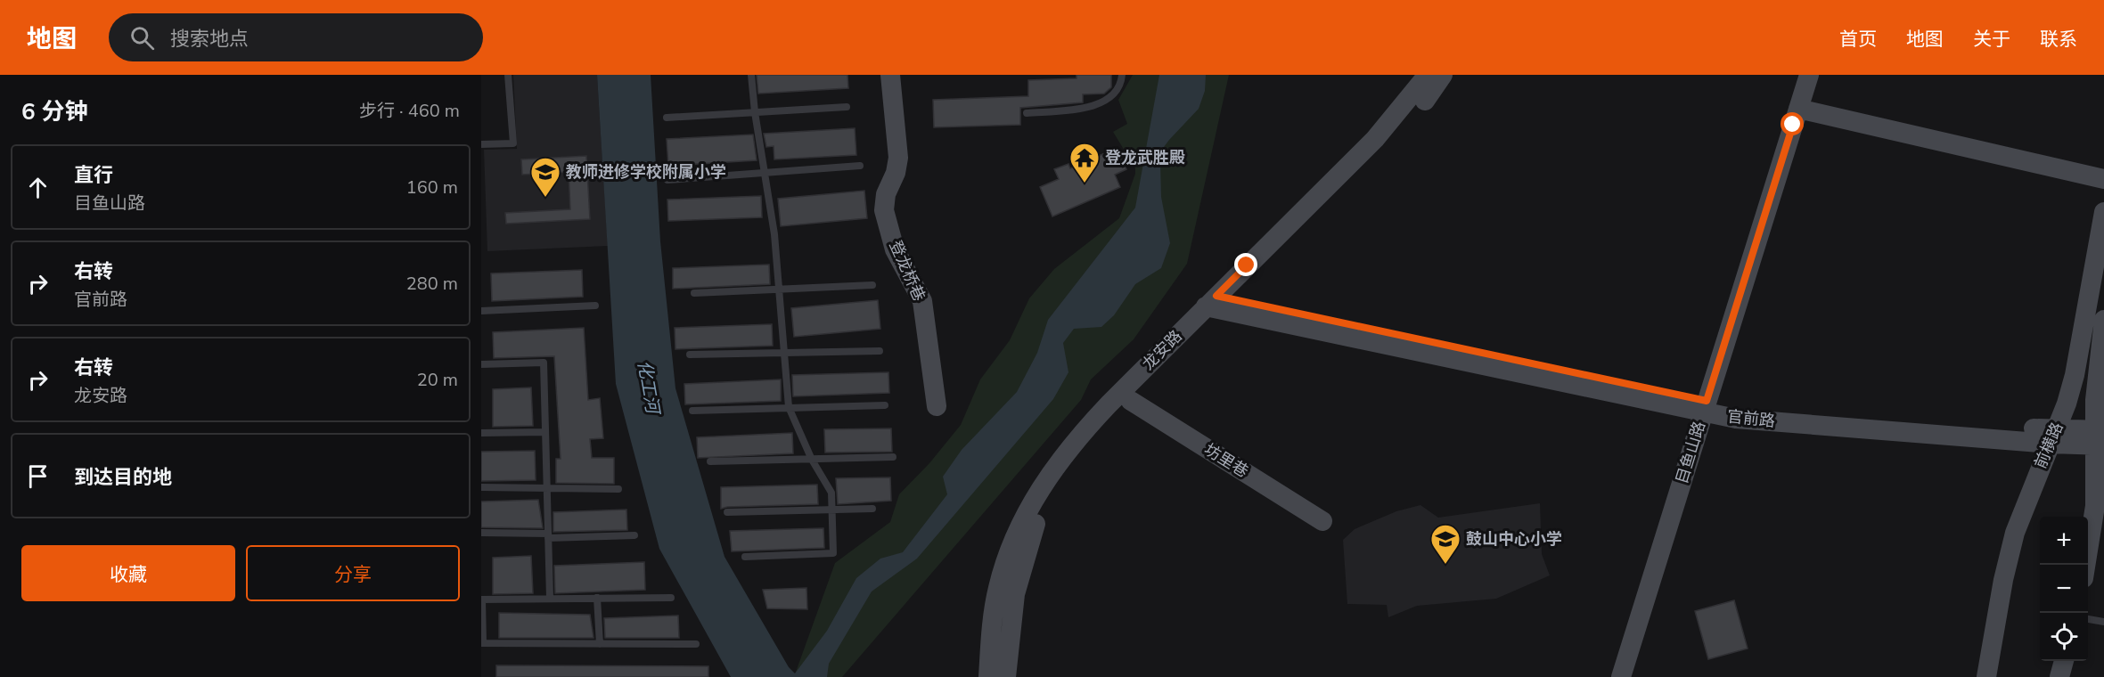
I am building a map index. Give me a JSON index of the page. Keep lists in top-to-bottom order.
{
  "streets": {
    "main road": [
      "登龙桥巷",
      "龙安路",
      "官前路",
      "前横路",
      "目鱼山路",
      "坊里巷"
    ]
  },
  "crossings": [
    ["龙安路", "官前路"],
    ["龙安路", "坊里巷"],
    ["官前路", "前横路"],
    ["官前路", "目鱼山路"]
  ],
  "water": ["化工河"],
  "places": {
    "temple": ["登龙武胜殿"],
    "school or university": ["教师进修学校附属小学", "鼓山中心小学"]
  },
  "page": {
    "header": "地图",
    "search": "搜索地点",
    "nav": [
      "首页",
      "地图",
      "关于",
      "联系"
    ],
    "heading": ["6 分钟", "步行 · 460 m"],
    "list": [
      ["直行", "目鱼山路", "160 m"],
      ["右转", "官前路", "280 m"],
      ["右转", "龙安路", "20 m"],
      "到达目的地"
    ],
    "map_buttons": ["+", "−"],
    "buttons": ["收藏", "分享"]
  }
}
